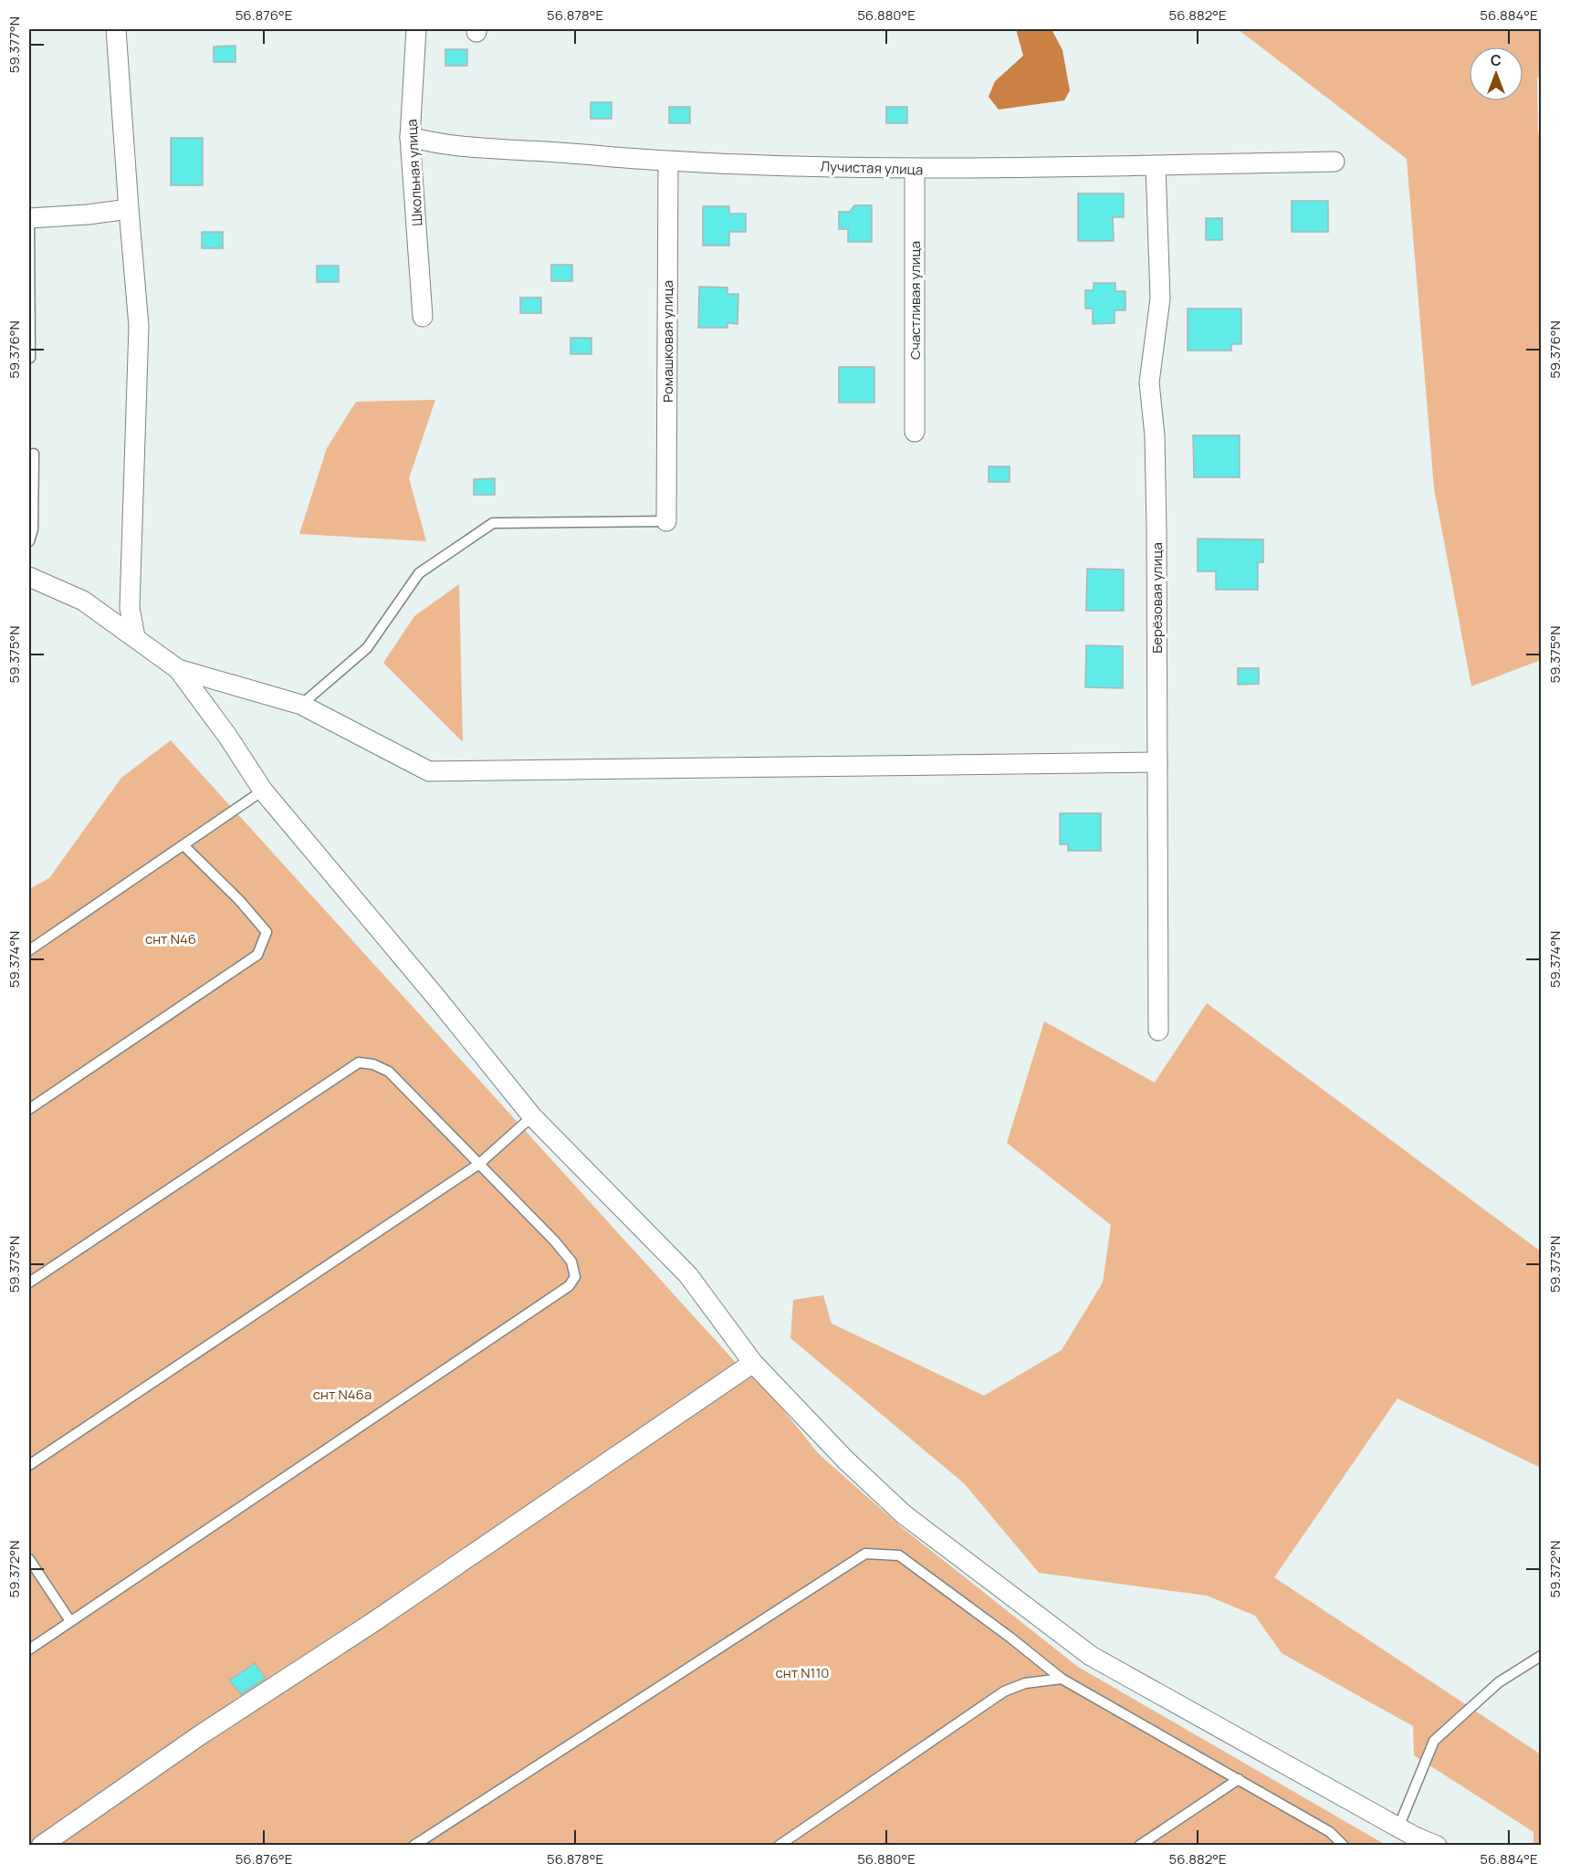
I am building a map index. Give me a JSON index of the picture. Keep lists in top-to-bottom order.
{
  "streets": {
    "street": [
      "Лучистая улица",
      "Школьная улица",
      "Счастливая улица",
      "Ромашковая улица",
      "Берёзовая улица"
    ]
  },
  "crossings": [
    ["Лучистая улица", "Школьная улица"],
    ["Лучистая улица", "Счастливая улица"],
    ["Лучистая улица", "Ромашковая улица"],
    ["Лучистая улица", "Берёзовая улица"]
  ],
  "parks": ["снт N46", "снт N46а", "снт N110"],
  "north": "top",
  "coordinates": [
    "56.876°E",
    "56.878°E",
    "56.880°E",
    "56.882°E",
    "56.884°E",
    "59.377°N",
    "59.376°N",
    "59.375°N",
    "59.374°N",
    "59.373°N",
    "59.372°N"
  ]
}
